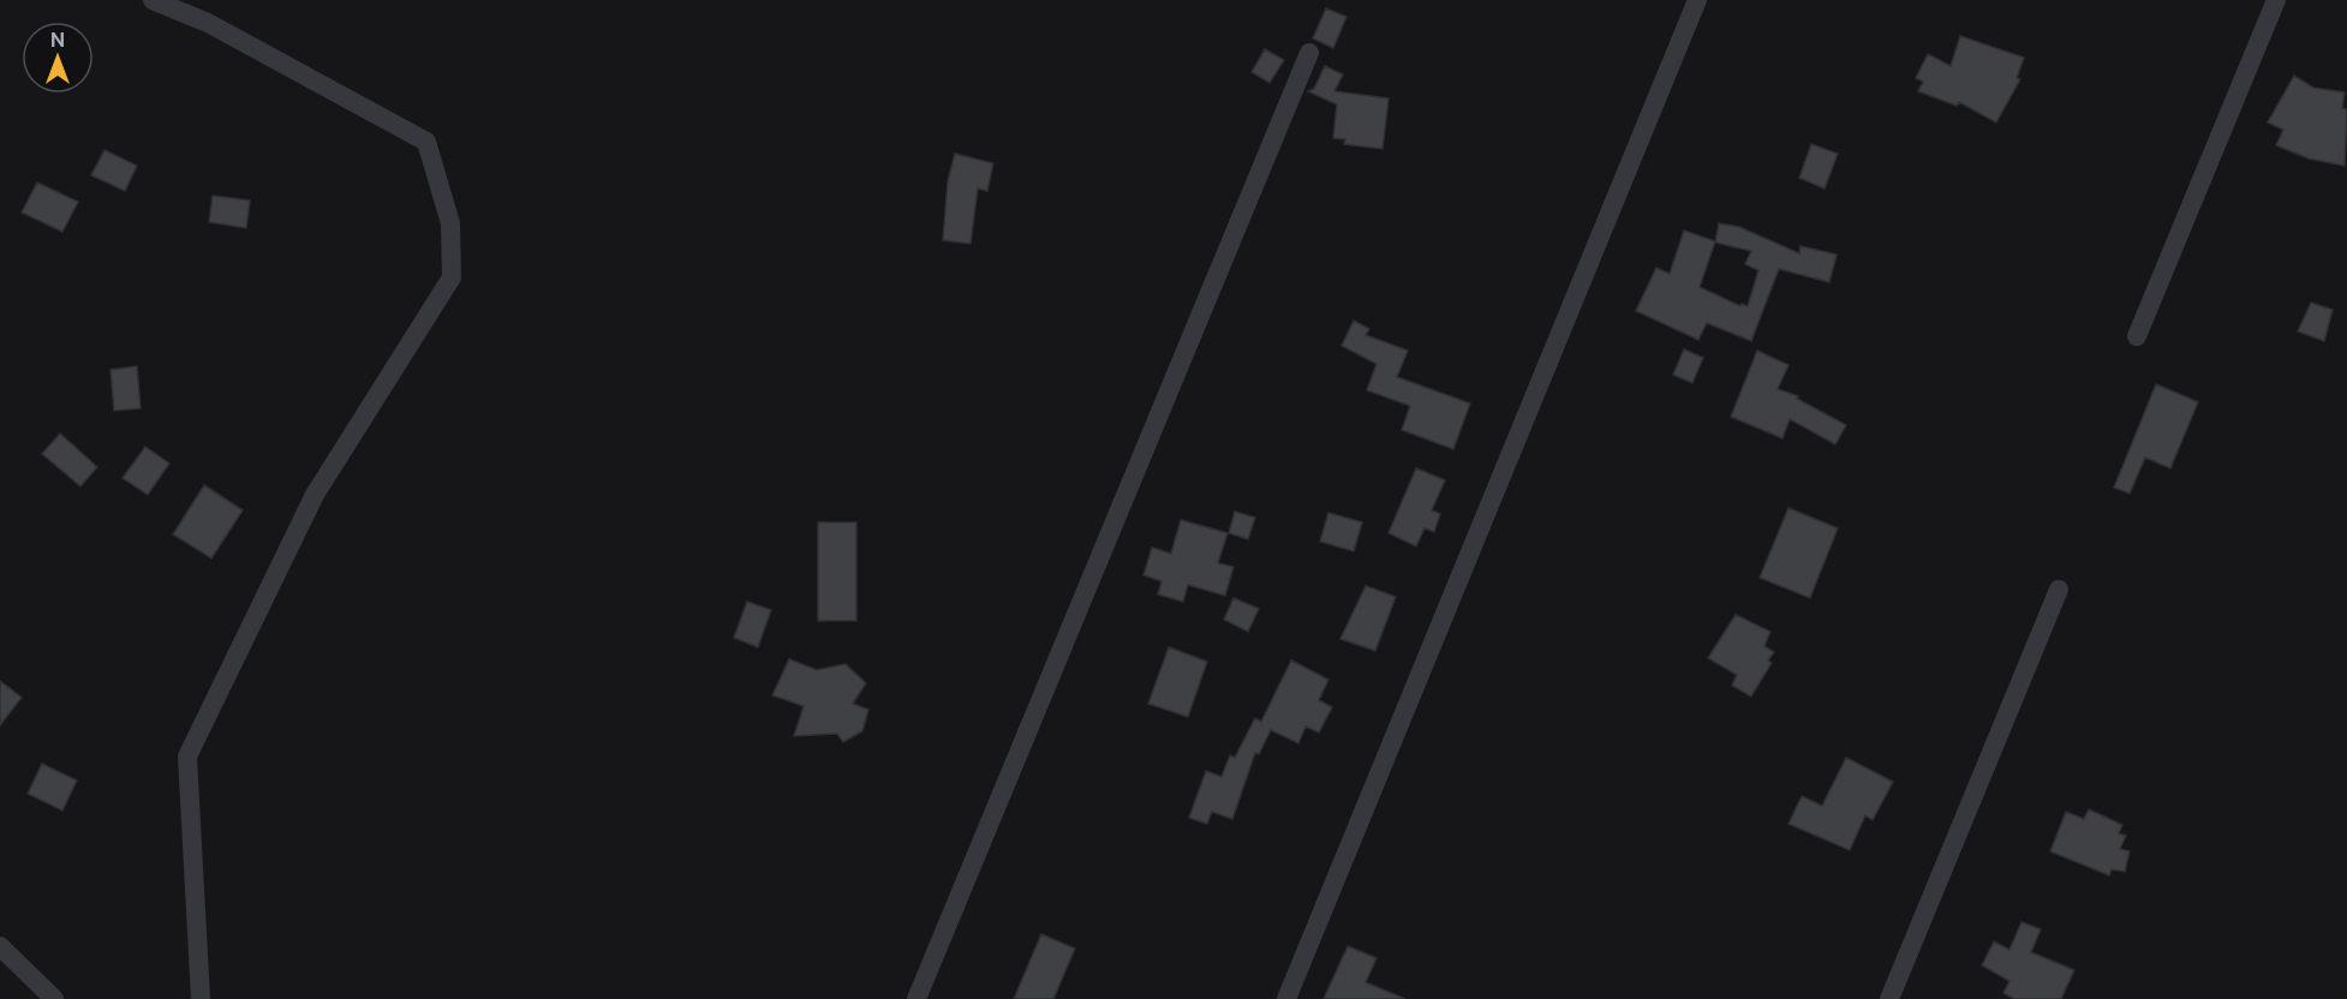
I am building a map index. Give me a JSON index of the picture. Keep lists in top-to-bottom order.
{
  "north": "top"
}
